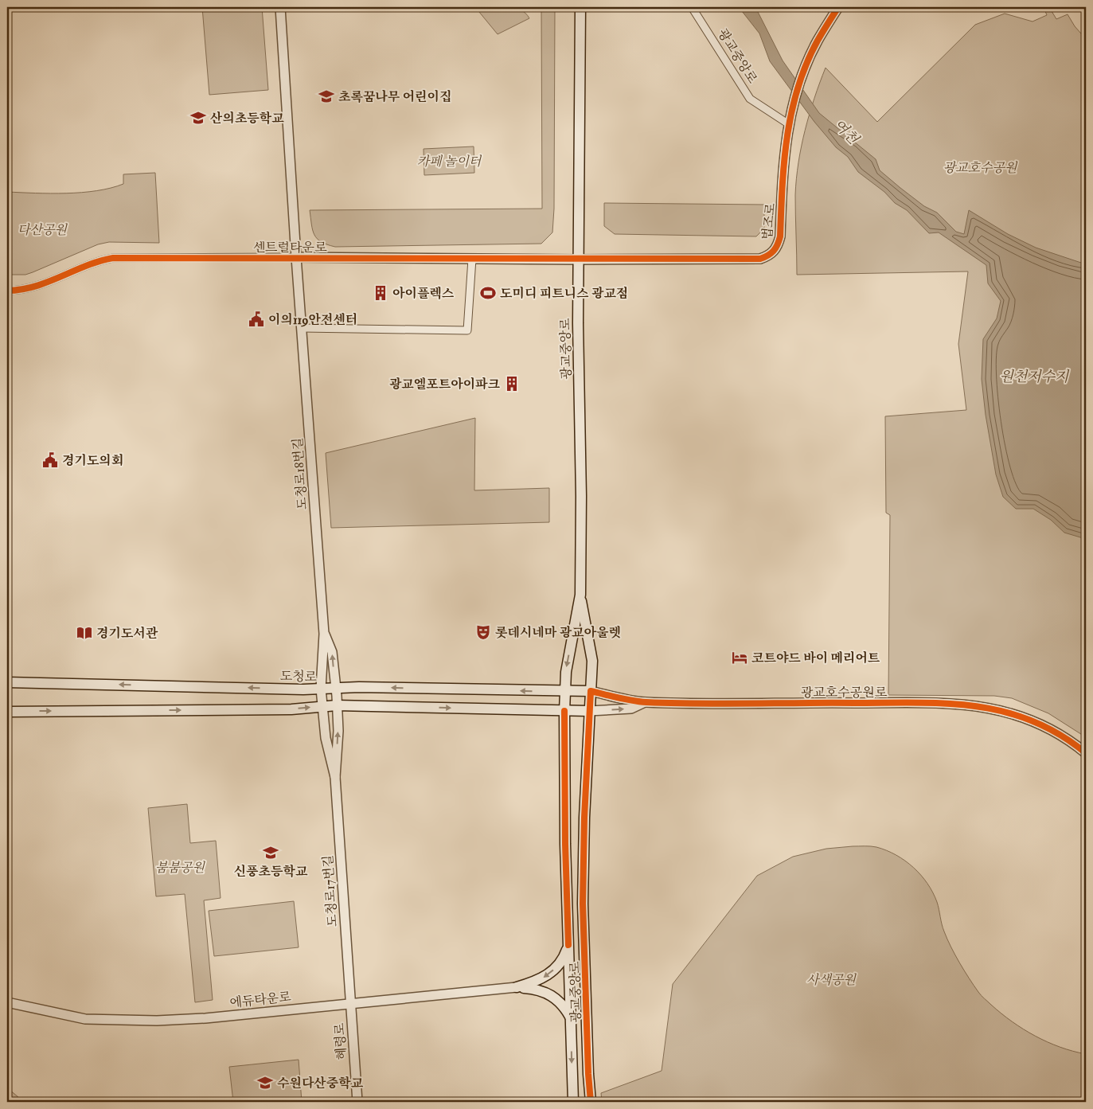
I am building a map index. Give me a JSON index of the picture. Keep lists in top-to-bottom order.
{
  "streets": {
    "main road": ["광교중앙로", "도청로"],
    "street": [
      "법조로",
      "센트럴타운로",
      "도청로18번길",
      "광교호수공원로",
      "도청로17번길",
      "에듀타운로",
      "혜령로"
    ]
  },
  "crossings": [
    ["광교중앙로", "법조로"],
    ["광교중앙로", "센트럴타운로"],
    ["광교중앙로", "도청로"],
    ["광교중앙로", "광교호수공원로"],
    ["법조로", "센트럴타운로"],
    ["센트럴타운로", "도청로18번길"],
    ["도청로18번길", "도청로"],
    ["도청로18번길", "도청로17번길"],
    ["도청로", "광교호수공원로"],
    ["도청로", "도청로17번길"],
    ["도청로17번길", "에듀타운로"],
    ["도청로17번길", "혜령로"],
    ["에듀타운로", "혜령로"]
  ],
  "water": ["여천", "원천저수지"],
  "parks": [
    "카페 놀이터",
    "광교호수공원",
    "다산공원",
    "붐붐공원",
    "사색공원"
  ],
  "places": {
    "school or university": [
      "초록꿈나무 어린이집",
      "산의초등학교",
      "신풍초등학교",
      "수원다산중학교"
    ],
    "building": ["아이플렉스", "광교엘포트아이파크"],
    "sports": ["도미디 피트니스 광교점"],
    "public building": ["이의119안전센터", "경기도의회"],
    "theatre": ["롯데시네마 광교아울렛"],
    "library": ["경기도서관"],
    "hotel": ["코트야드 바이 메리어트"]
  }
}
